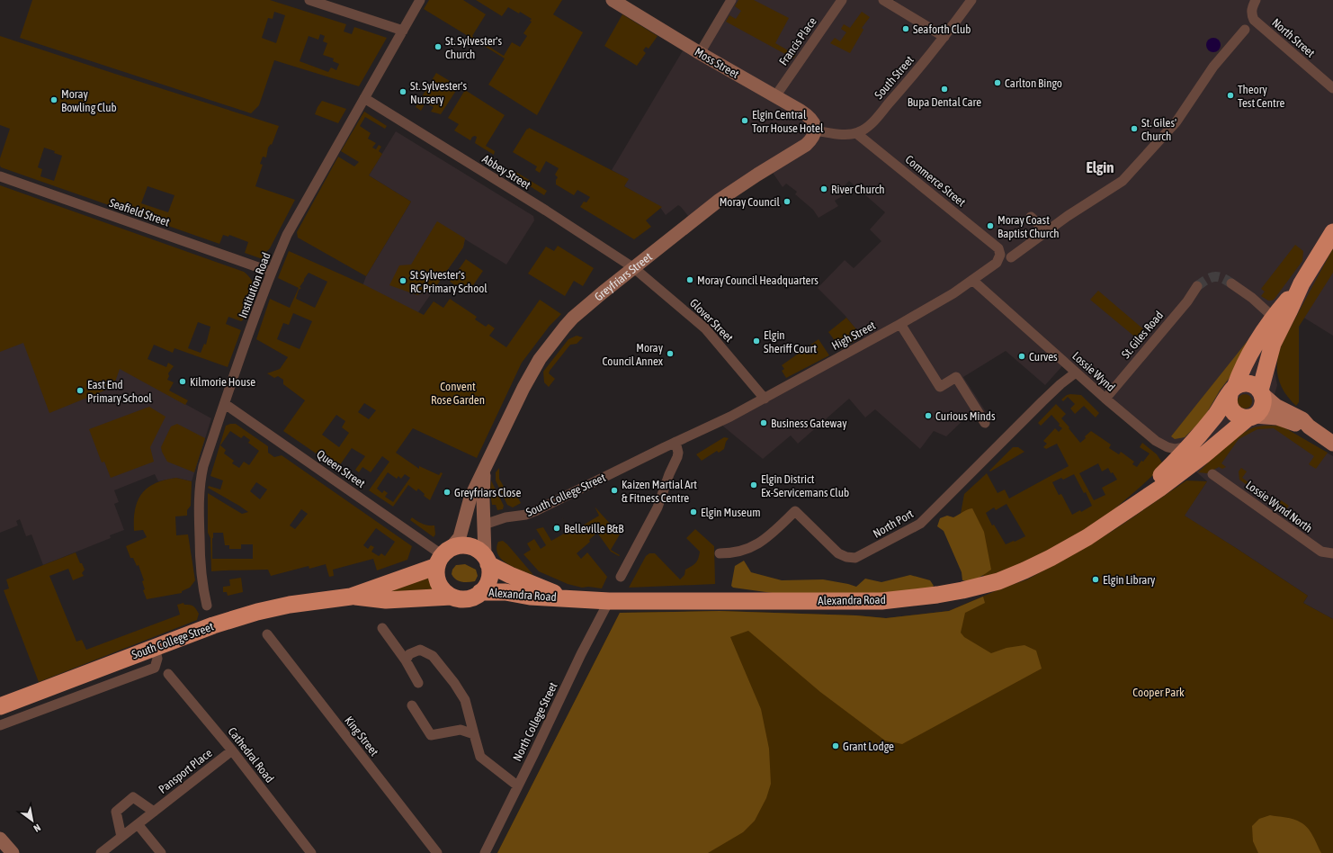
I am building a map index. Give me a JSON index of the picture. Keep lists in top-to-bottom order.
{
  "streets": {
    "highway": ["South College Street", "Alexandra Road"],
    "street": [
      "North Street",
      "Francis Place",
      "Moss Street",
      "South Street",
      "Abbey Street",
      "Commerce Street",
      "Seafield Street",
      "Greyfriars Street",
      "Institution Road",
      "Glover Street",
      "St. Giles Road",
      "High Street",
      "Lossie Wynd",
      "Queen Street",
      "Lossie Wynd North",
      "North Port",
      "North College Street",
      "King Street",
      "Cathedral Road",
      "Pansport Place"
    ]
  },
  "crossings": [
    ["Francis Place", "Moss Street"],
    ["Moss Street", "Greyfriars Street"],
    ["South Street", "Commerce Street"],
    ["Abbey Street", "Greyfriars Street"],
    ["Abbey Street", "Institution Road"],
    ["Abbey Street", "Glover Street"],
    ["Commerce Street", "High Street"],
    ["Seafield Street", "Institution Road"],
    ["Greyfriars Street", "Glover Street"],
    ["Greyfriars Street", "Queen Street"],
    ["Greyfriars Street", "South College Street"],
    ["Greyfriars Street", "Alexandra Road"],
    ["Institution Road", "Queen Street"],
    ["Glover Street", "High Street"],
    ["St. Giles Road", "Lossie Wynd"],
    ["High Street", "Lossie Wynd"],
    ["High Street", "South College Street"],
    ["Lossie Wynd", "North Port"],
    ["Queen Street", "South College Street"],
    ["Queen Street", "Alexandra Road"],
    ["South College Street", "Alexandra Road"],
    ["Alexandra Road", "North College Street"],
    ["Cathedral Road", "Pansport Place"]
  ],
  "districts": ["Elgin"],
  "parks": ["Convent Rose Garden", "Cooper Park"],
  "places": [
    "Seaforth Club",
    "St. Sylvester's Church",
    "Carlton Bingo",
    "Bupa Dental Care",
    "St. Sylvester's Nursery",
    "Theory Test Centre",
    "Moray Bowling Club",
    "Elgin Central Torr House Hotel",
    "St. Giles' Church",
    "River Church",
    "Moray Council",
    "Moray Coast Baptist Church",
    "Moray Council Headquarters",
    "St Sylvester's RC Primary School",
    "Elgin Sheriff Court",
    "Moray Council Annex",
    "Curves",
    "Kilmorie House",
    "East End Primary School",
    "Curious Minds",
    "Business Gateway",
    "Elgin District Ex-Servicemans Club",
    "Kaizen Martial Art & Fitness Centre",
    "Greyfriars Close",
    "Elgin Museum",
    "Belleville B&B",
    "Elgin Library",
    "Grant Lodge"
  ],
  "north": "bottom right"
}
